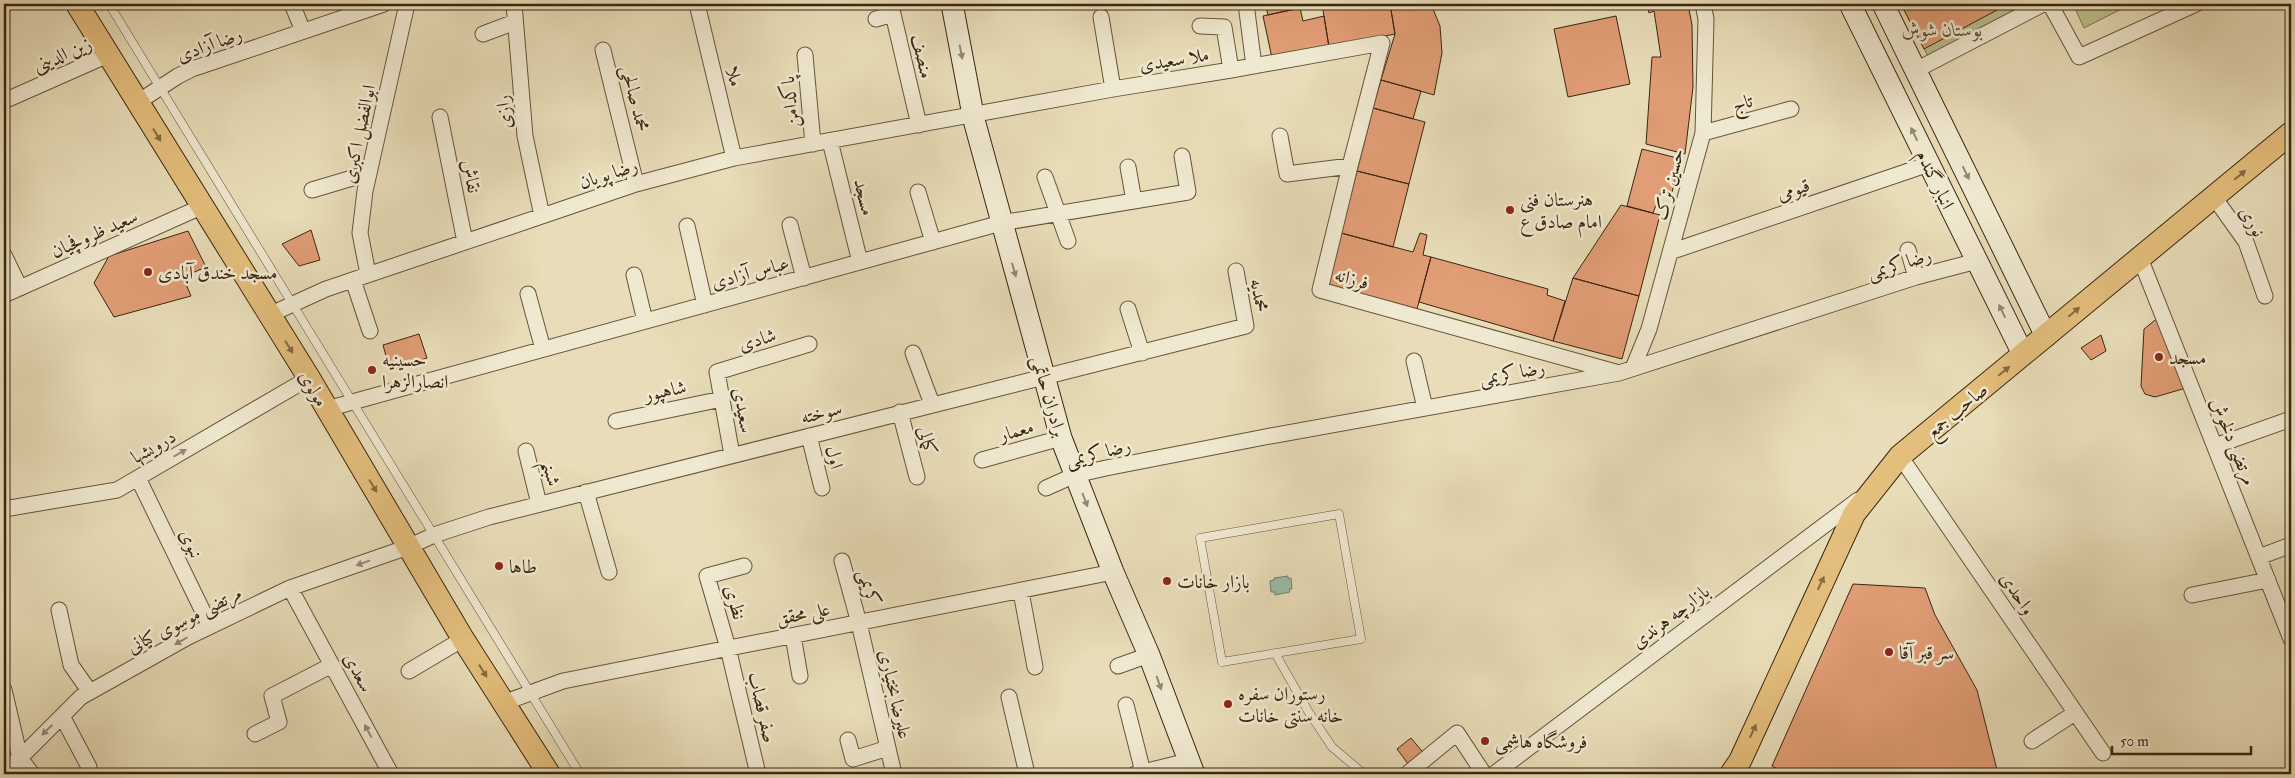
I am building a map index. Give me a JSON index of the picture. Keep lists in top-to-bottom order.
{
  "streets": {
    "main road": ["مولوی", "صاحب جمع"],
    "street": [
      "رضا آزادی",
      "زین الدینی",
      "منصف",
      "ملا سعیدی",
      "ملا",
      "محمد صالحی",
      "پاکدامن",
      "تاج",
      "رازی",
      "ابوالفضل اکبری",
      "رضا پویان",
      "نقاش",
      "انبار گندم",
      "حسین ترک",
      "قیومی",
      "مسجد",
      "نوری",
      "سعید ظروفچیان",
      "رضا کریمی",
      "عباس آزادی",
      "فرزانه",
      "محمدیه",
      "شادی",
      "شاهپور",
      "برادران حاتمی",
      "سعیدی",
      "سوخته",
      "معمار",
      "کمالی",
      "مرتضی دلخوش",
      "درویشها",
      "اول",
      "شبنم",
      "نبوی",
      "کریمی",
      "واحدی",
      "نظری",
      "علی محقق",
      "بازارچه هرندی",
      "مرتضی موسوی کیانی",
      "سعدی",
      "علیرضا بختیاری",
      "صفر قصاب"
    ]
  },
  "crossings": [
    ["رضا آزادی", "مولوی"],
    ["زین الدینی", "مولوی"],
    ["منصف", "رضا پویان"],
    ["ملا سعیدی", "رضا پویان"],
    ["ملا سعیدی", "فرزانه"],
    ["ملا سعیدی", "برادران حاتمی"],
    ["ملا", "رضا پویان"],
    ["محمد صالحی", "رضا پویان"],
    ["پاکدامن", "رضا پویان"],
    ["تاج", "حسین ترک"],
    ["رازی", "رضا پویان"],
    ["ابوالفضل اکبری", "رضا پویان"],
    ["رضا پویان", "نقاش"],
    ["رضا پویان", "مسجد"],
    ["رضا پویان", "مولوی"],
    ["رضا پویان", "برادران حاتمی"],
    ["انبار گندم", "قیومی"],
    ["انبار گندم", "رضا کریمی"],
    ["انبار گندم", "صاحب جمع"],
    ["حسین ترک", "قیومی"],
    ["حسین ترک", "رضا کریمی"],
    ["حسین ترک", "فرزانه"],
    ["مسجد", "عباس آزادی"],
    ["نوری", "صاحب جمع"],
    ["سعید ظروفچیان", "مولوی"],
    ["رضا کریمی", "فرزانه"],
    ["رضا کریمی", "برادران حاتمی"],
    ["عباس آزادی", "مولوی"],
    ["عباس آزادی", "برادران حاتمی"],
    ["محمدیه", "سوخته"],
    ["شادی", "سعیدی"],
    ["مولوی", "سوخته"],
    ["مولوی", "درویشها"],
    ["مولوی", "علی محقق"],
    ["مولوی", "مرتضی موسوی کیانی"],
    ["شاهپور", "سعیدی"],
    ["برادران حاتمی", "سوخته"],
    ["برادران حاتمی", "معمار"],
    ["برادران حاتمی", "علی محقق"],
    ["سعیدی", "سوخته"],
    ["صاحب جمع", "مرتضی دلخوش"],
    ["صاحب جمع", "واحدی"],
    ["صاحب جمع", "بازارچه هرندی"],
    ["سوخته", "کمالی"],
    ["سوخته", "اول"],
    ["سوخته", "شبنم"],
    ["سوخته", "مرتضی موسوی کیانی"],
    ["درویشها", "نبوی"],
    ["نبوی", "مرتضی موسوی کیانی"],
    ["کریمی", "علی محقق"],
    ["کریمی", "علیرضا بختیاری"],
    ["نظری", "علی محقق"],
    ["نظری", "صفر قصاب"],
    ["علی محقق", "علیرضا بختیاری"],
    ["علی محقق", "صفر قصاب"],
    ["مرتضی موسوی کیانی", "سعدی"]
  ],
  "one_way": [
    "مولوی",
    "صاحب جمع",
    "درویشها",
    "مرتضی موسوی کیانی",
    "سعدی"
  ],
  "parks": ["بوستان شوش"],
  "places": [
    "هنرستان فنی امام صادق ع",
    "مسجد خندق آبادی",
    "مسجد",
    "حسینیه انصارالزهرا",
    "طاها",
    "بازار خانات",
    "سر قبر آقا",
    "رستوران سفره خانه سنتی خانات",
    "فروشگاه هاشمی"
  ],
  "scale_bar": "50 m"
}
